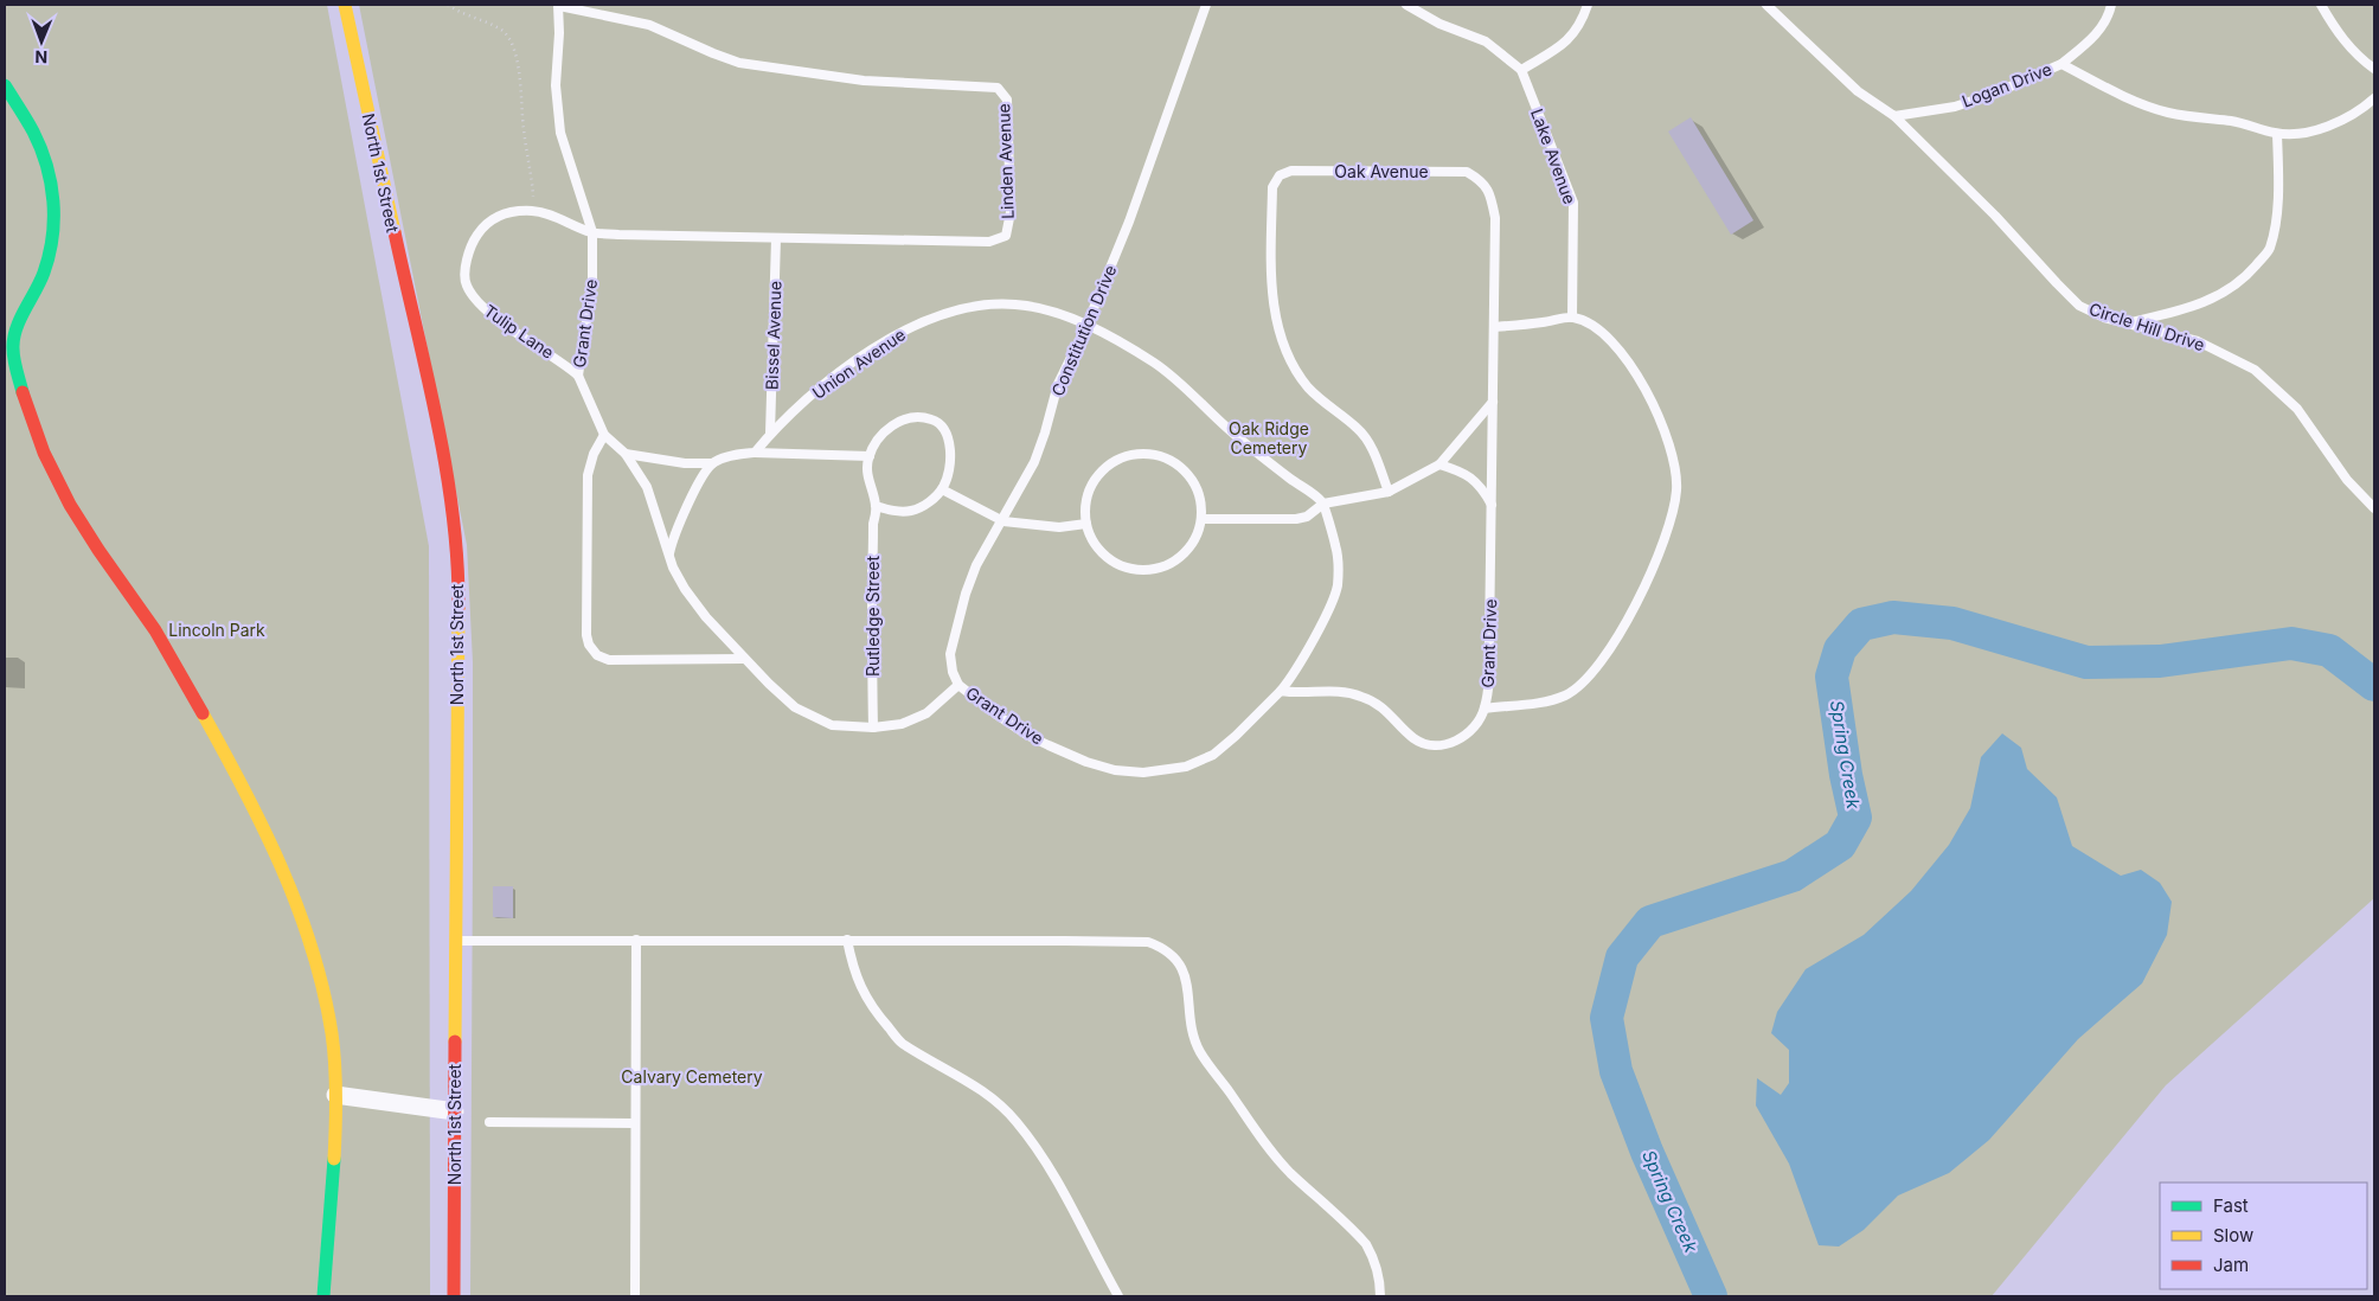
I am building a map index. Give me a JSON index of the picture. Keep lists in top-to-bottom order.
{
  "streets": {
    "street": ["North 1st Street"],
    "lane": [
      "Logan Drive",
      "Lake Avenue",
      "Linden Avenue",
      "Oak Avenue",
      "Grant Drive",
      "Circle Hill Drive",
      "Constitution Drive",
      "Tulip Lane",
      "Bissel Avenue",
      "Union Avenue",
      "Rutledge Street"
    ]
  },
  "crossings": [
    ["Logan Drive", "Circle Hill Drive"],
    ["Linden Avenue", "Grant Drive"],
    ["Linden Avenue", "Tulip Lane"],
    ["Linden Avenue", "Bissel Avenue"],
    ["Oak Avenue", "Grant Drive"],
    ["Grant Drive", "Constitution Drive"],
    ["Grant Drive", "Tulip Lane"],
    ["Grant Drive", "Rutledge Street"],
    ["Constitution Drive", "Union Avenue"],
    ["Bissel Avenue", "Union Avenue"]
  ],
  "water": ["Spring Creek"],
  "parks": ["Oak Ridge Cemetery", "Lincoln Park", "Calvary Cemetery"],
  "legend": ["Fast", "Slow", "Jam"],
  "north": "bottom"
}
